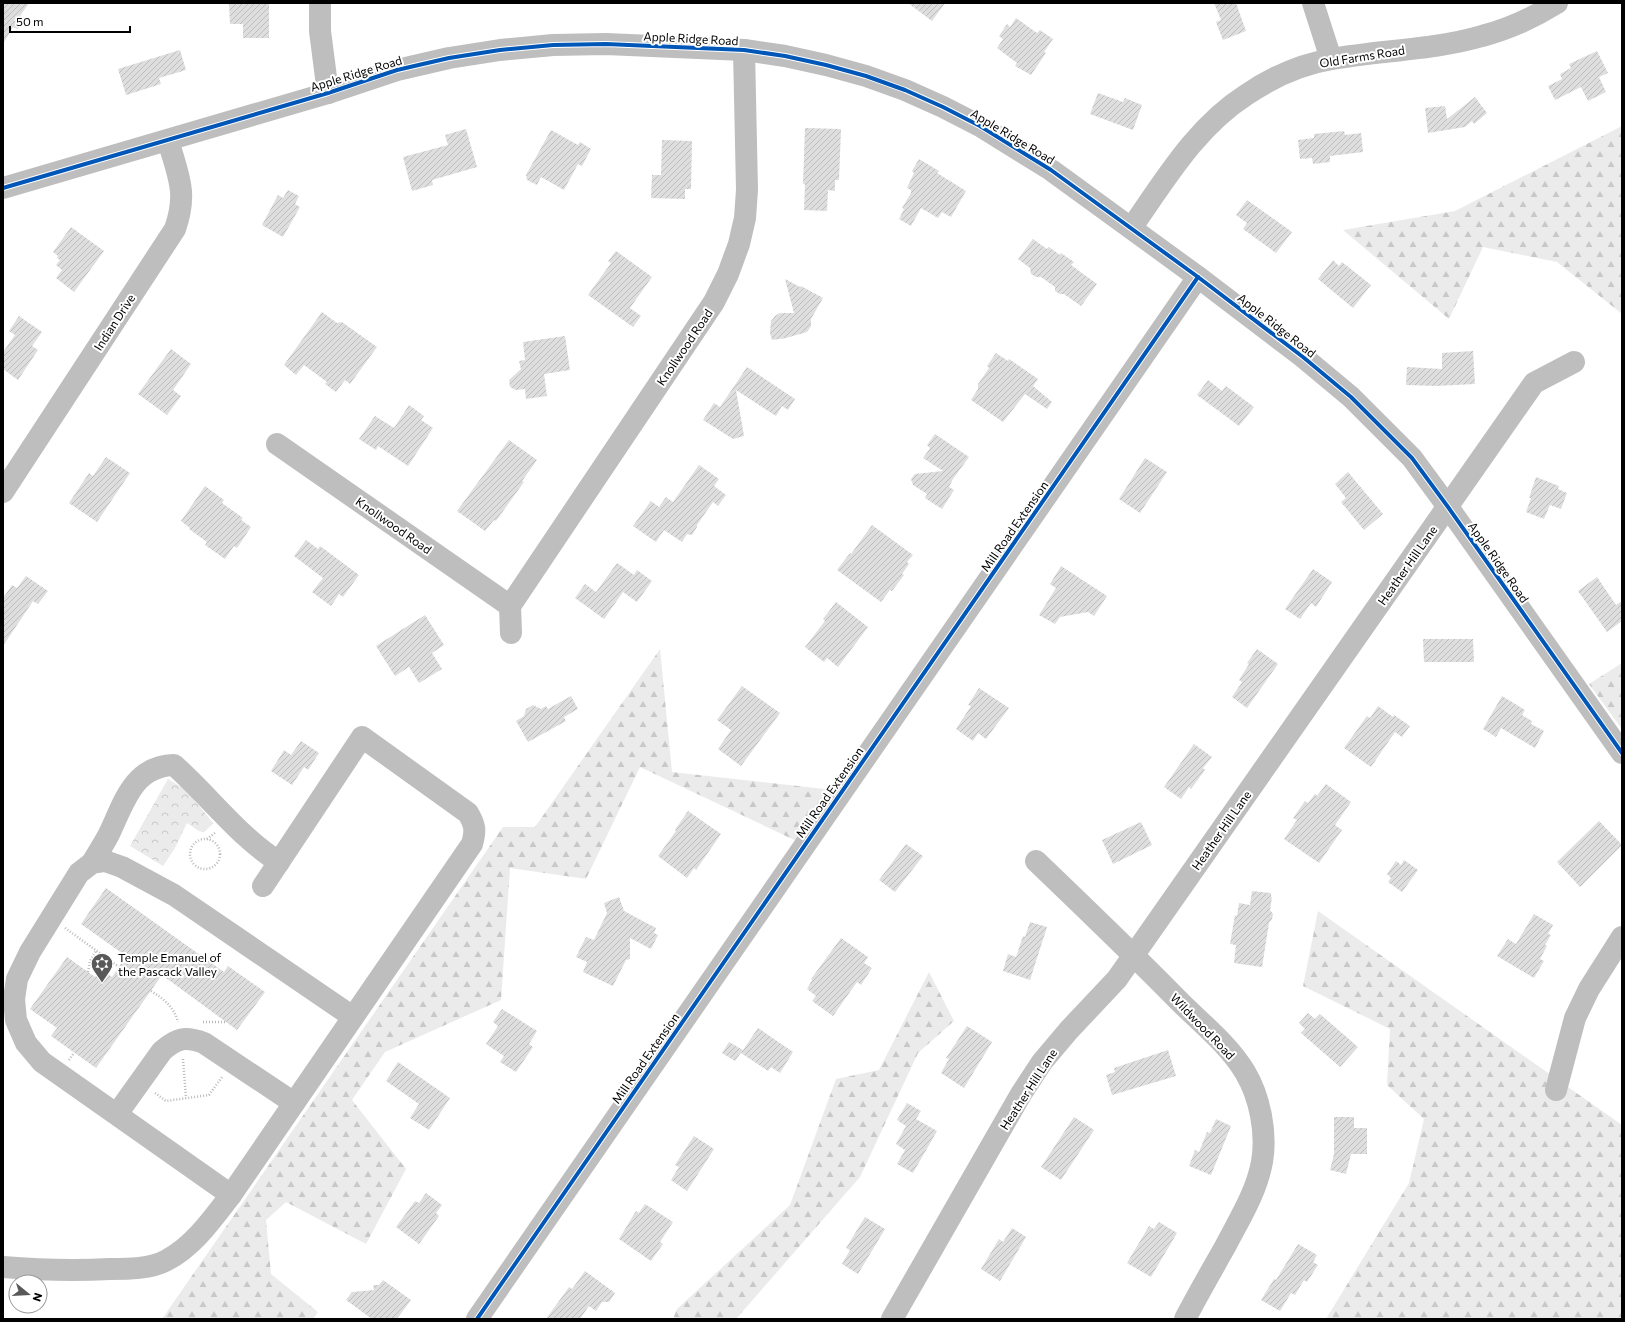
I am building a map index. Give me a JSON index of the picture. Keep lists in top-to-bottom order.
{
  "streets": {
    "street": [
      "Apple Ridge Road",
      "Old Farms Road",
      "Indian Drive",
      "Knollwood Road",
      "Mill Road Extension",
      "Heather Hill Lane",
      "Wildwood Road"
    ]
  },
  "crossings": [
    ["Apple Ridge Road", "Old Farms Road"],
    ["Apple Ridge Road", "Indian Drive"],
    ["Apple Ridge Road", "Knollwood Road"],
    ["Apple Ridge Road", "Mill Road Extension"],
    ["Apple Ridge Road", "Heather Hill Lane"],
    ["Heather Hill Lane", "Wildwood Road"]
  ],
  "places": {
    "synagogue": ["Temple Emanuel of the Pascack Valley"]
  },
  "scale_bar": "50 m",
  "north": "right"
}
